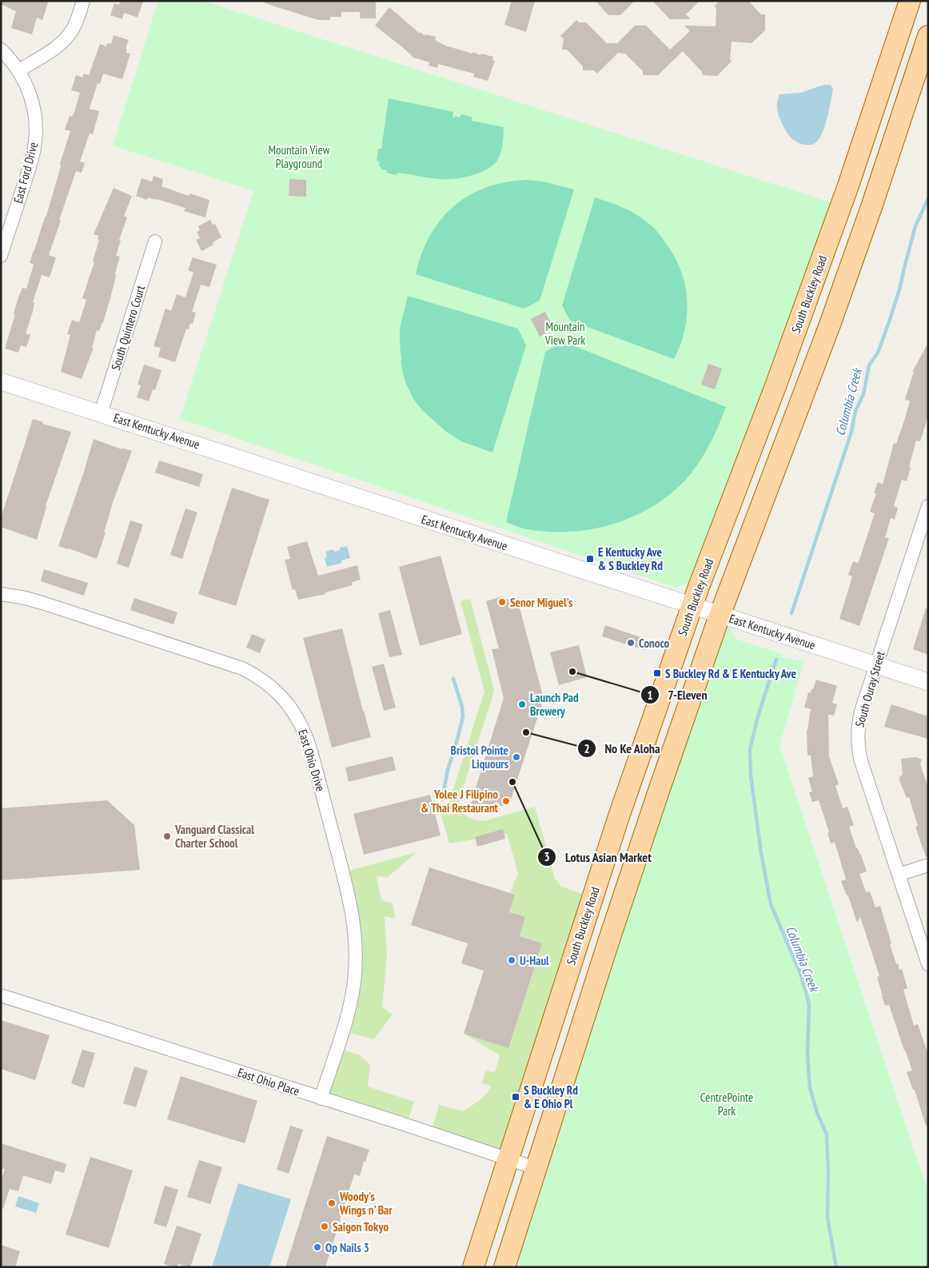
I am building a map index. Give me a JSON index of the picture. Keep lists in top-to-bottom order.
{
  "streets": {
    "main road": ["South Buckley Road"],
    "street": [
      "East Ford Drive",
      "South Quintero Court",
      "East Kentucky Avenue",
      "South Ouray Street",
      "East Ohio Drive",
      "East Ohio Place"
    ]
  },
  "crossings": [
    ["South Buckley Road", "East Kentucky Avenue"],
    ["South Buckley Road", "East Ohio Place"],
    ["South Quintero Court", "East Kentucky Avenue"],
    ["East Kentucky Avenue", "South Ouray Street"],
    ["East Ohio Drive", "East Ohio Place"]
  ],
  "water": ["Columbia Creek"],
  "parks": ["Mountain View Playground", "Mountain View Park", "CentrePointe Park"],
  "places": {
    "transit": ["E Kentucky Ave & S Buckley Rd", "S Buckley Rd & E Kentucky Ave", "S Buckley Rd & E Ohio Pl"],
    "other": [
      "Senor Miguel's",
      "Conoco",
      "7-Eleven",
      "Launch Pad Brewery",
      "No Ke Aloha",
      "Bristol Pointe Liquours",
      "Lotus Asian Market",
      "Yolee J Filipino & Thai Restaurant",
      "Vanguard Classical Charter School",
      "U-Haul",
      "Woody's Wings n' Bar",
      "Saigon Tokyo",
      "Op Nails 3"
    ]
  }
}
